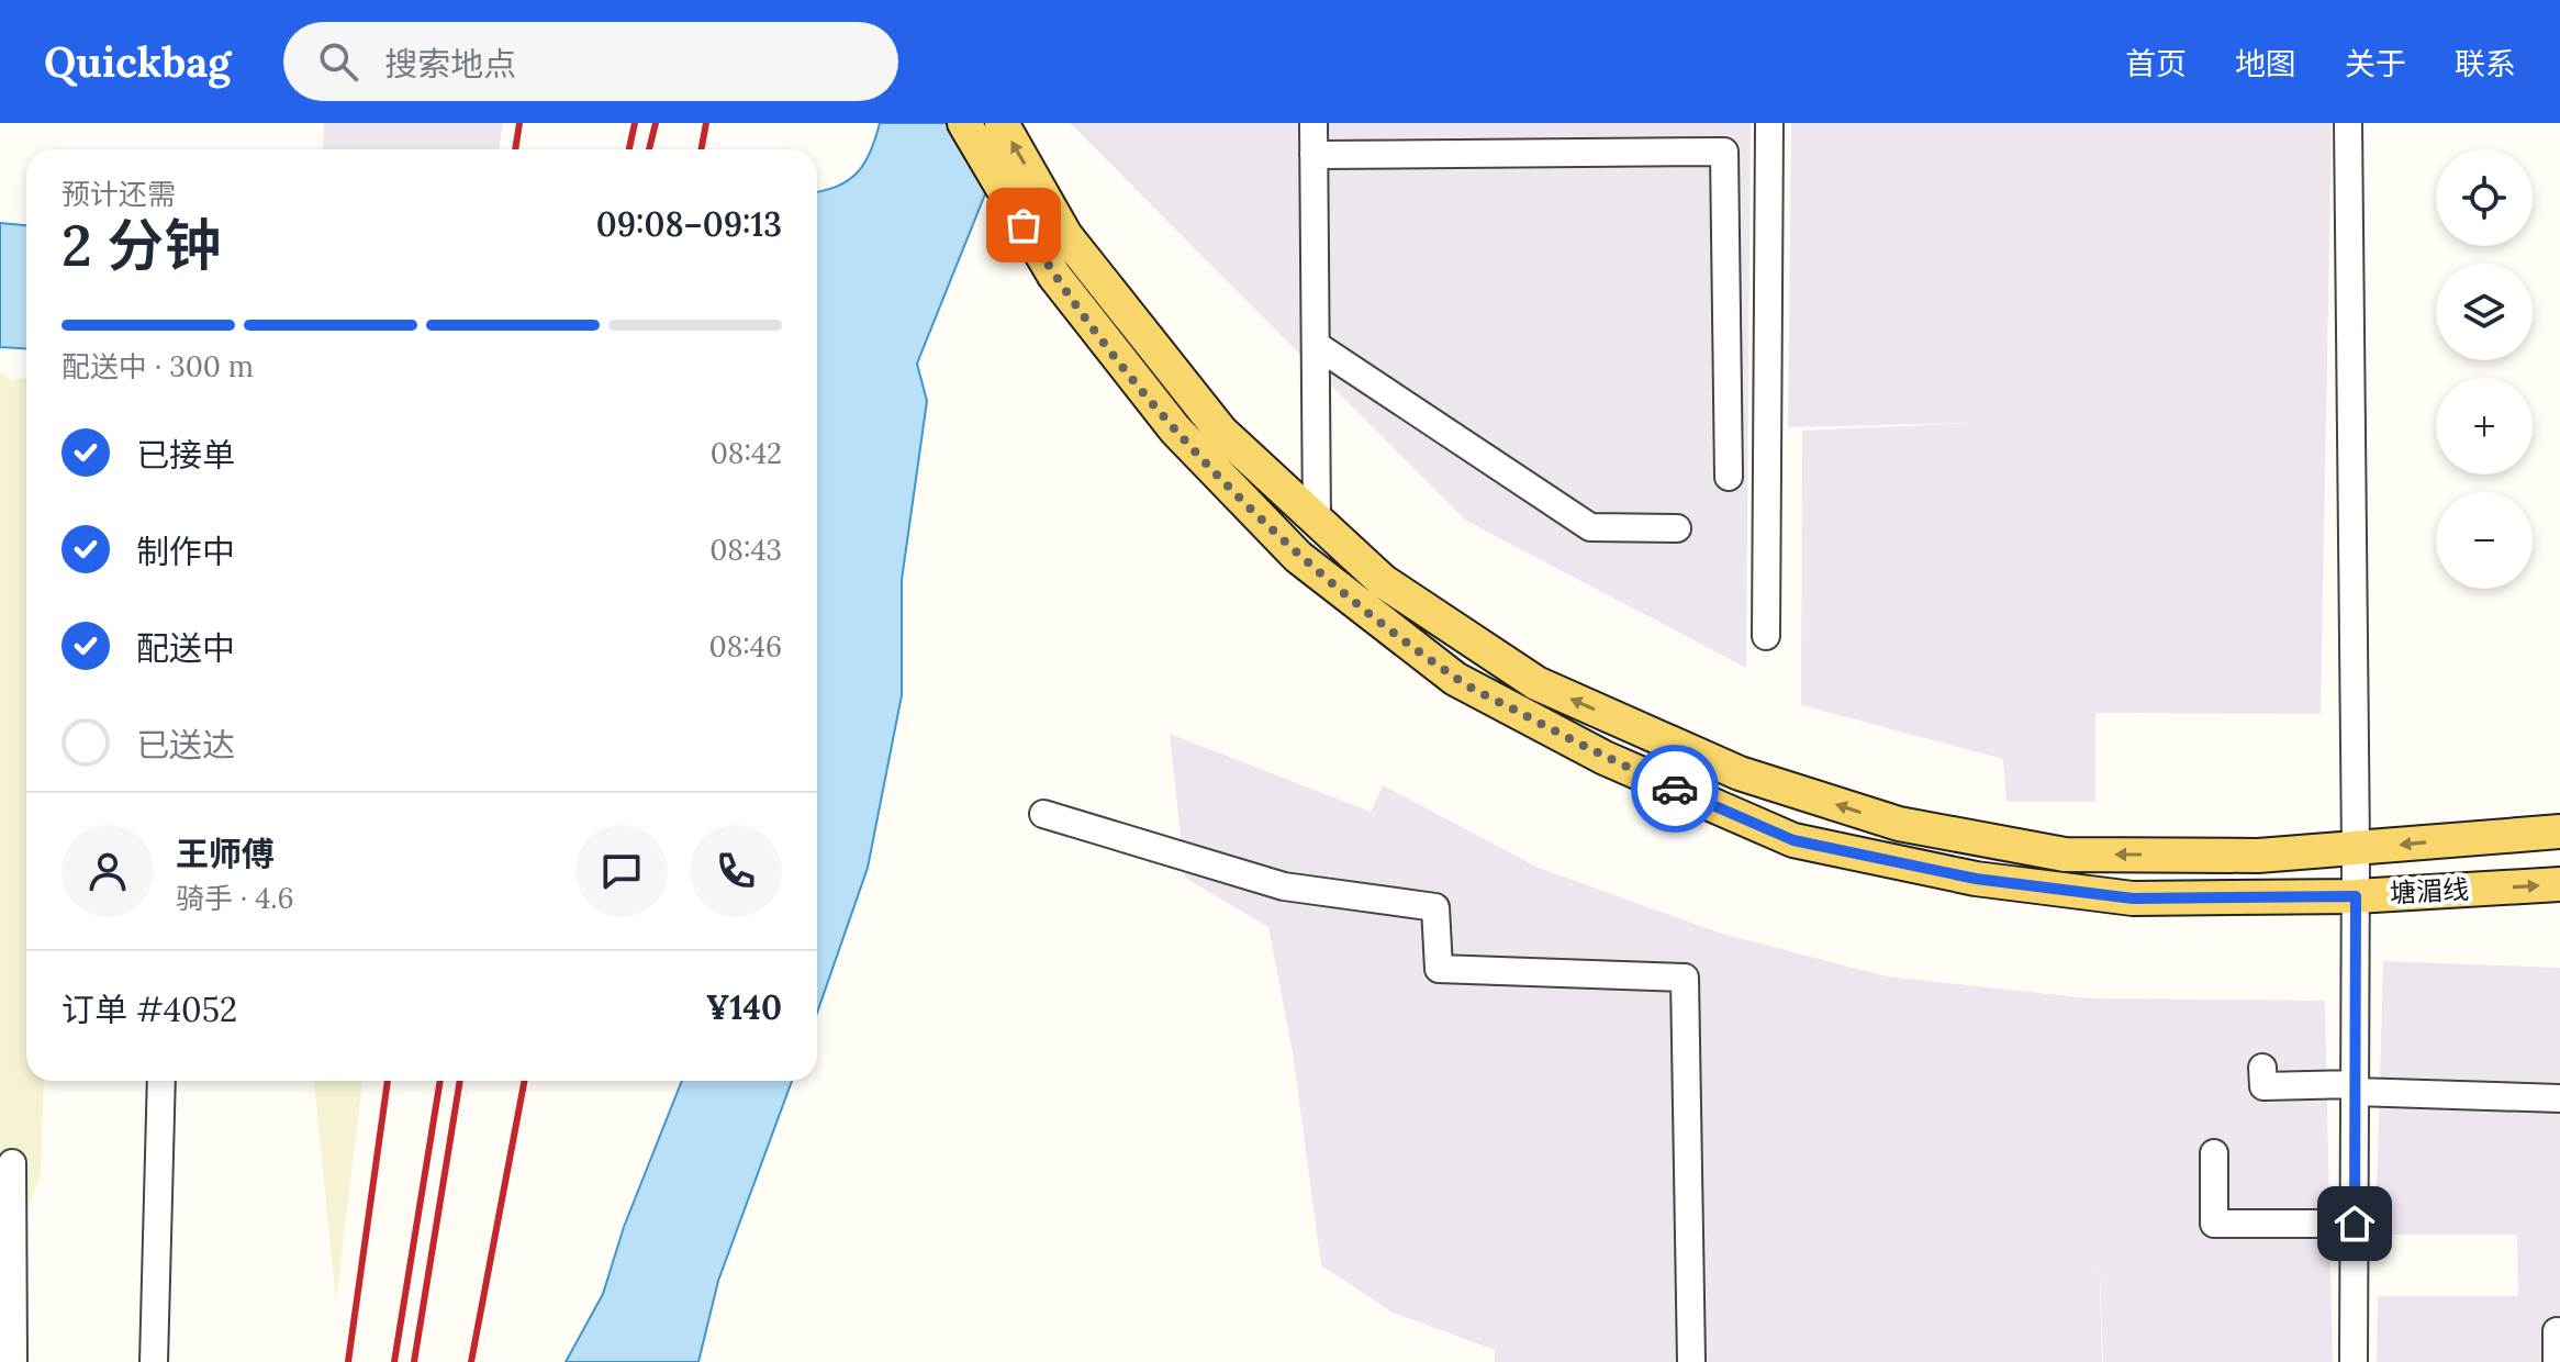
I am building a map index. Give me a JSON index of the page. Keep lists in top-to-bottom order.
{
  "streets": {
    "main road": ["塘湄线"]
  },
  "page": {
    "header": "Quickbag",
    "search": "搜索地点",
    "nav": [
      "首页",
      "地图",
      "关于",
      "联系"
    ],
    "map_buttons": ["+", "−"],
    "heading": ["2 分钟", "预计还需", "09:08–09:13"],
    "panel": [
      "王师傅",
      "骑手 · 4.6",
      "订单 #4052",
      "¥140"
    ],
    "bar": "配送中 · 300 m",
    "list": [
      ["已接单", "08:42"],
      ["制作中", "08:43"],
      ["配送中", "08:46"],
      "已送达"
    ]
  }
}
